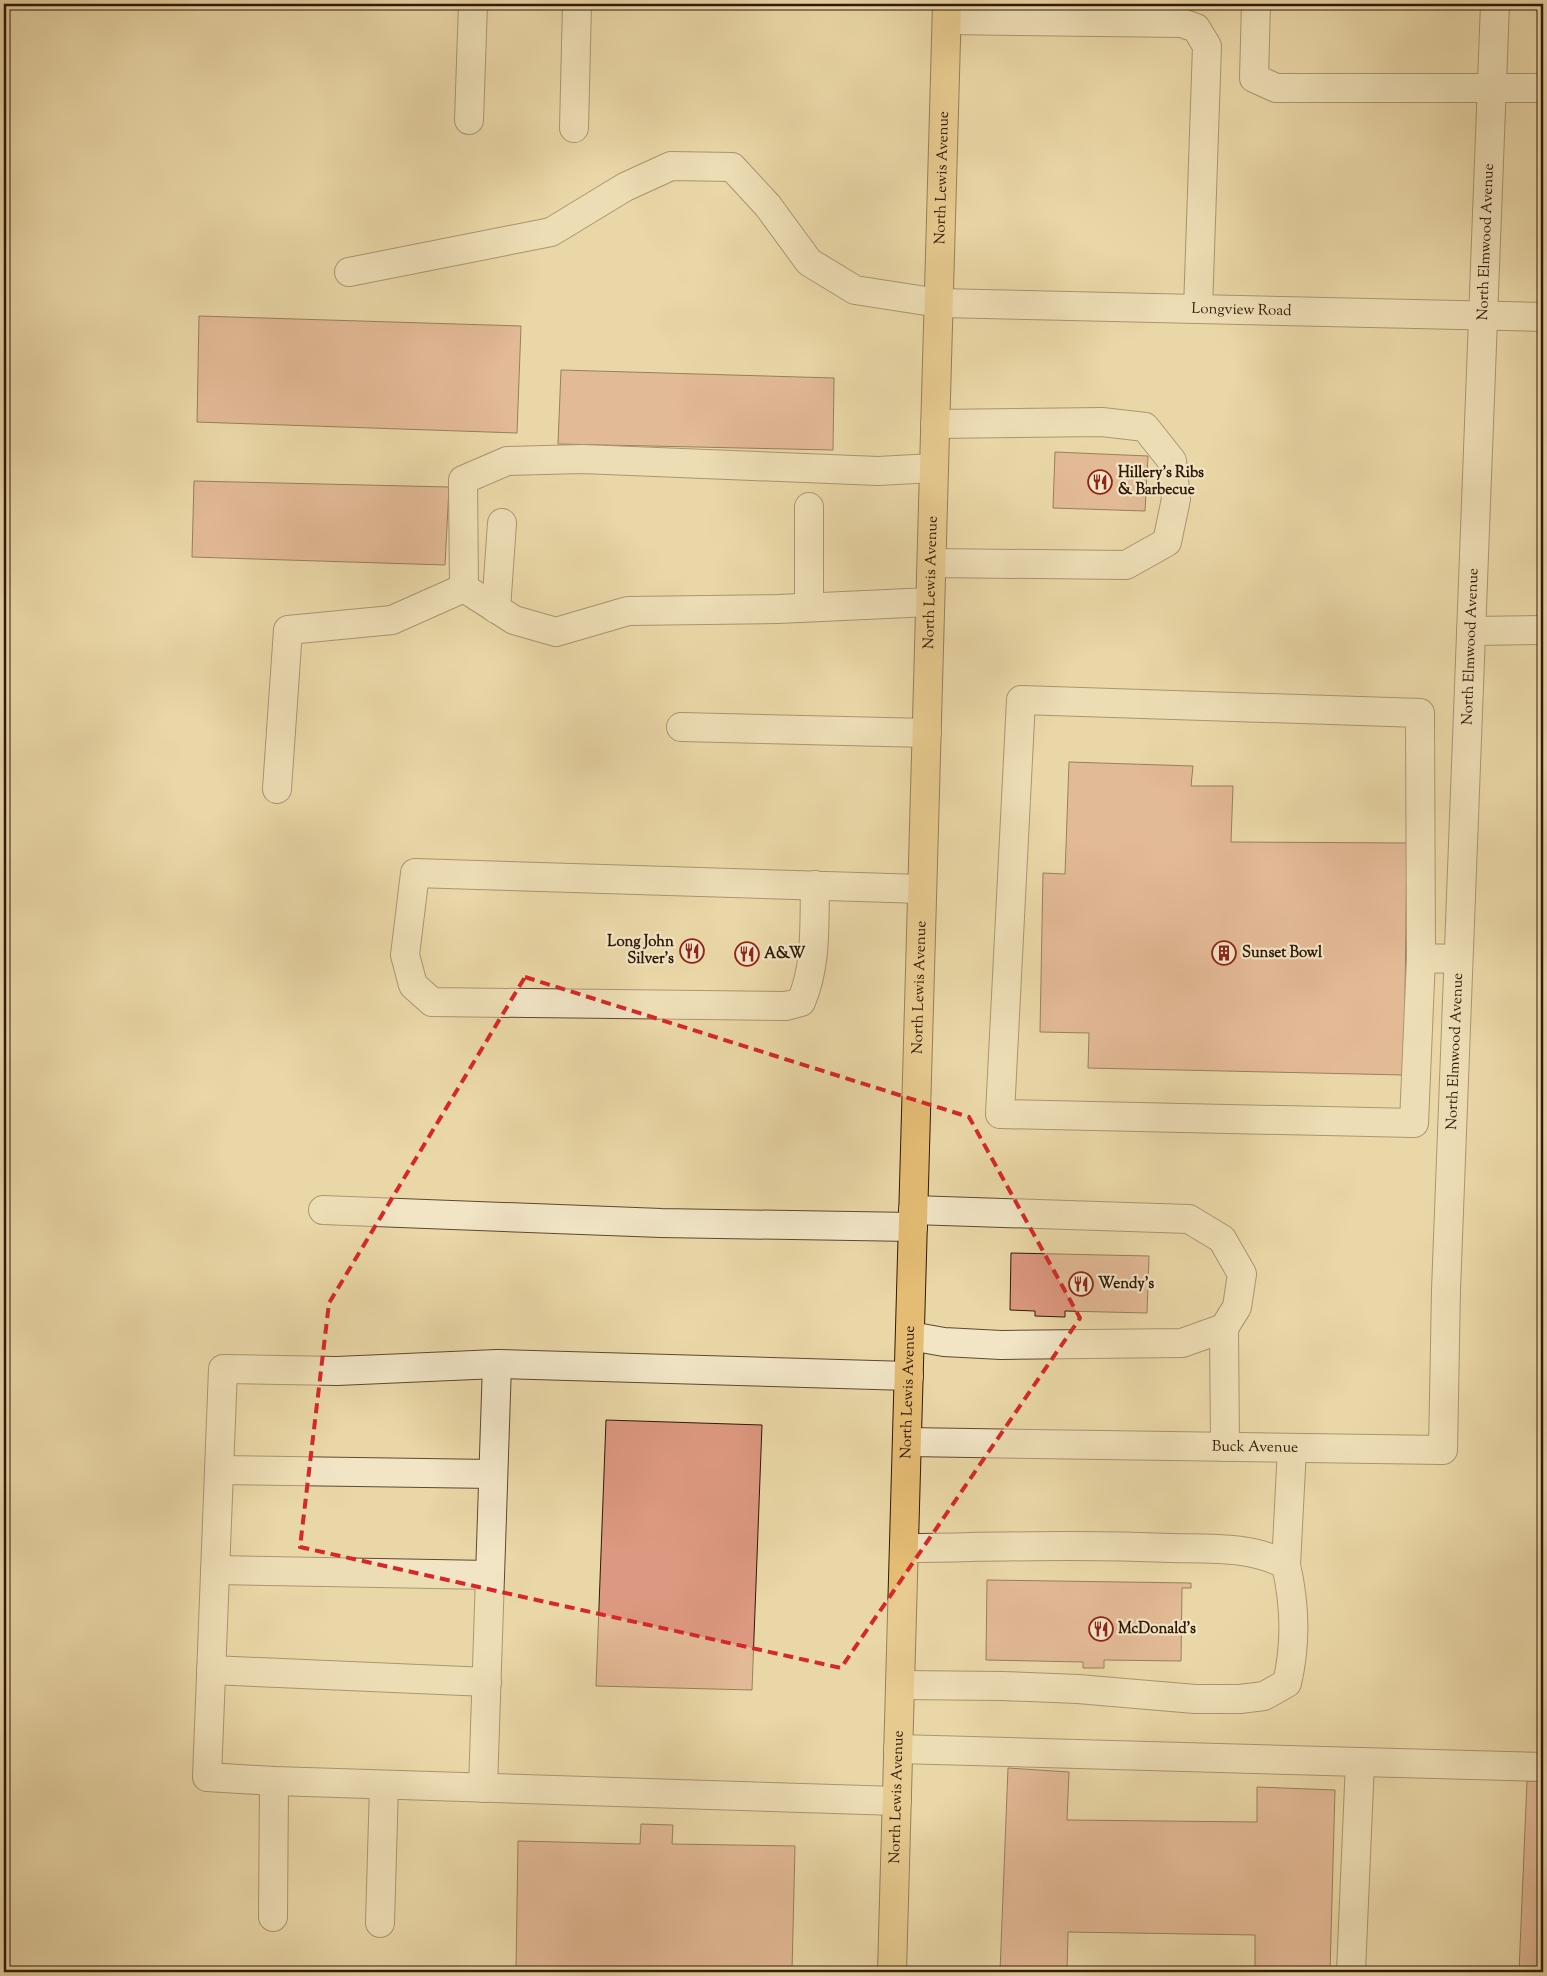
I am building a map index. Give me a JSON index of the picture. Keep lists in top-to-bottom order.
{
  "streets": {
    "main road": ["North Lewis Avenue"],
    "street": ["North Elmwood Avenue", "Longview Road", "Buck Avenue"]
  },
  "crossings": [
    ["North Lewis Avenue", "Longview Road"],
    ["North Lewis Avenue", "Buck Avenue"],
    ["North Elmwood Avenue", "Longview Road"],
    ["North Elmwood Avenue", "Buck Avenue"]
  ],
  "places": {
    "restaurant": [
      "Hillery's Ribs & Barbecue",
      "Long John Silver's",
      "A&W",
      "Wendy's",
      "McDonald's"
    ],
    "building": ["Sunset Bowl"]
  }
}
